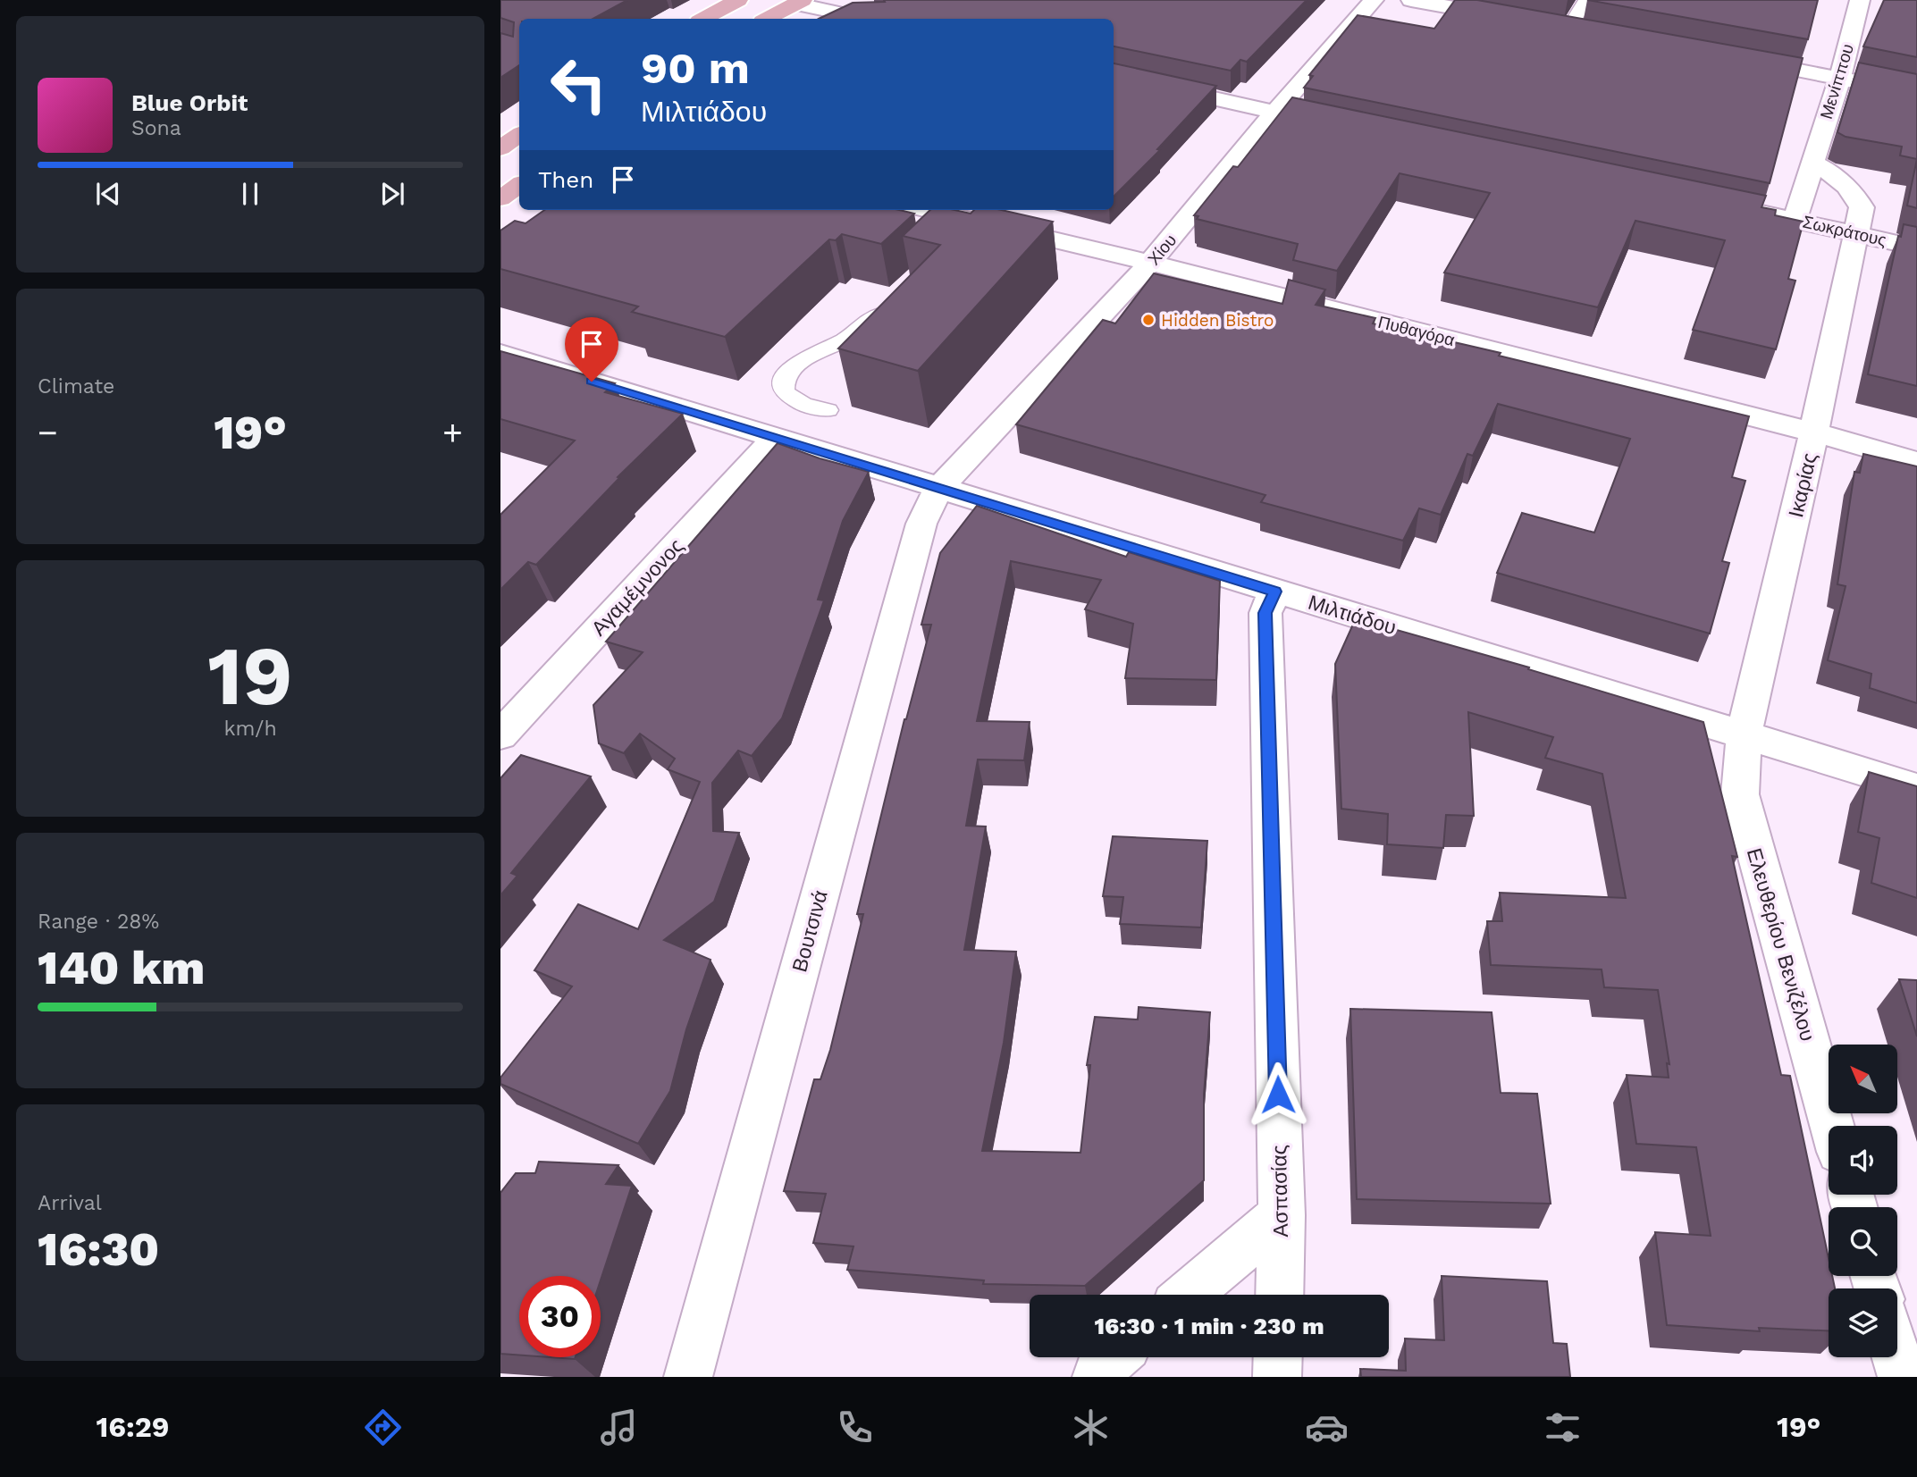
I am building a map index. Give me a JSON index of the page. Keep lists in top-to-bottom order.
{
  "streets": {
    "street": [
      "Μενίππου",
      "Σωκράτους",
      "Χίου",
      "Πυθαγόρα",
      "Ικαρίας",
      "Αγαμέμνονος",
      "Μιλτιάδου",
      "Βουτσινά",
      "Ελευθερίου Βενιζέλου",
      "Ασπασίας"
    ]
  },
  "crossings": [
    ["Μενίππου", "Σωκράτους"],
    ["Σωκράτους", "Ικαρίας"],
    ["Χίου", "Πυθαγόρα"],
    ["Χίου", "Μιλτιάδου"],
    ["Χίου", "Βουτσινά"],
    ["Πυθαγόρα", "Ικαρίας"],
    ["Ικαρίας", "Μιλτιάδου"],
    ["Ικαρίας", "Ελευθερίου Βενιζέλου"],
    ["Αγαμέμνονος", "Μιλτιάδου"],
    ["Μιλτιάδου", "Βουτσινά"],
    ["Μιλτιάδου", "Ελευθερίου Βενιζέλου"],
    ["Μιλτιάδου", "Ασπασίας"]
  ],
  "places": ["Hidden Bistro"],
  "north": "top left",
  "page": {
    "turn": ["90 m", "Μιλτιάδου"],
    "song": ["Blue Orbit", "Sona"],
    "then": "Then",
    "tile": [
      "Climate",
      ["19", "km/h"],
      ["Range · 28%", "140 km"],
      ["Arrival", "16:30"]
    ],
    "heat": ["−", "19°", "+"],
    "limit": "30",
    "trip": "16:30 · 1 min · 230 m",
    "tabs": ["16:29", "19°"]
  }
}
